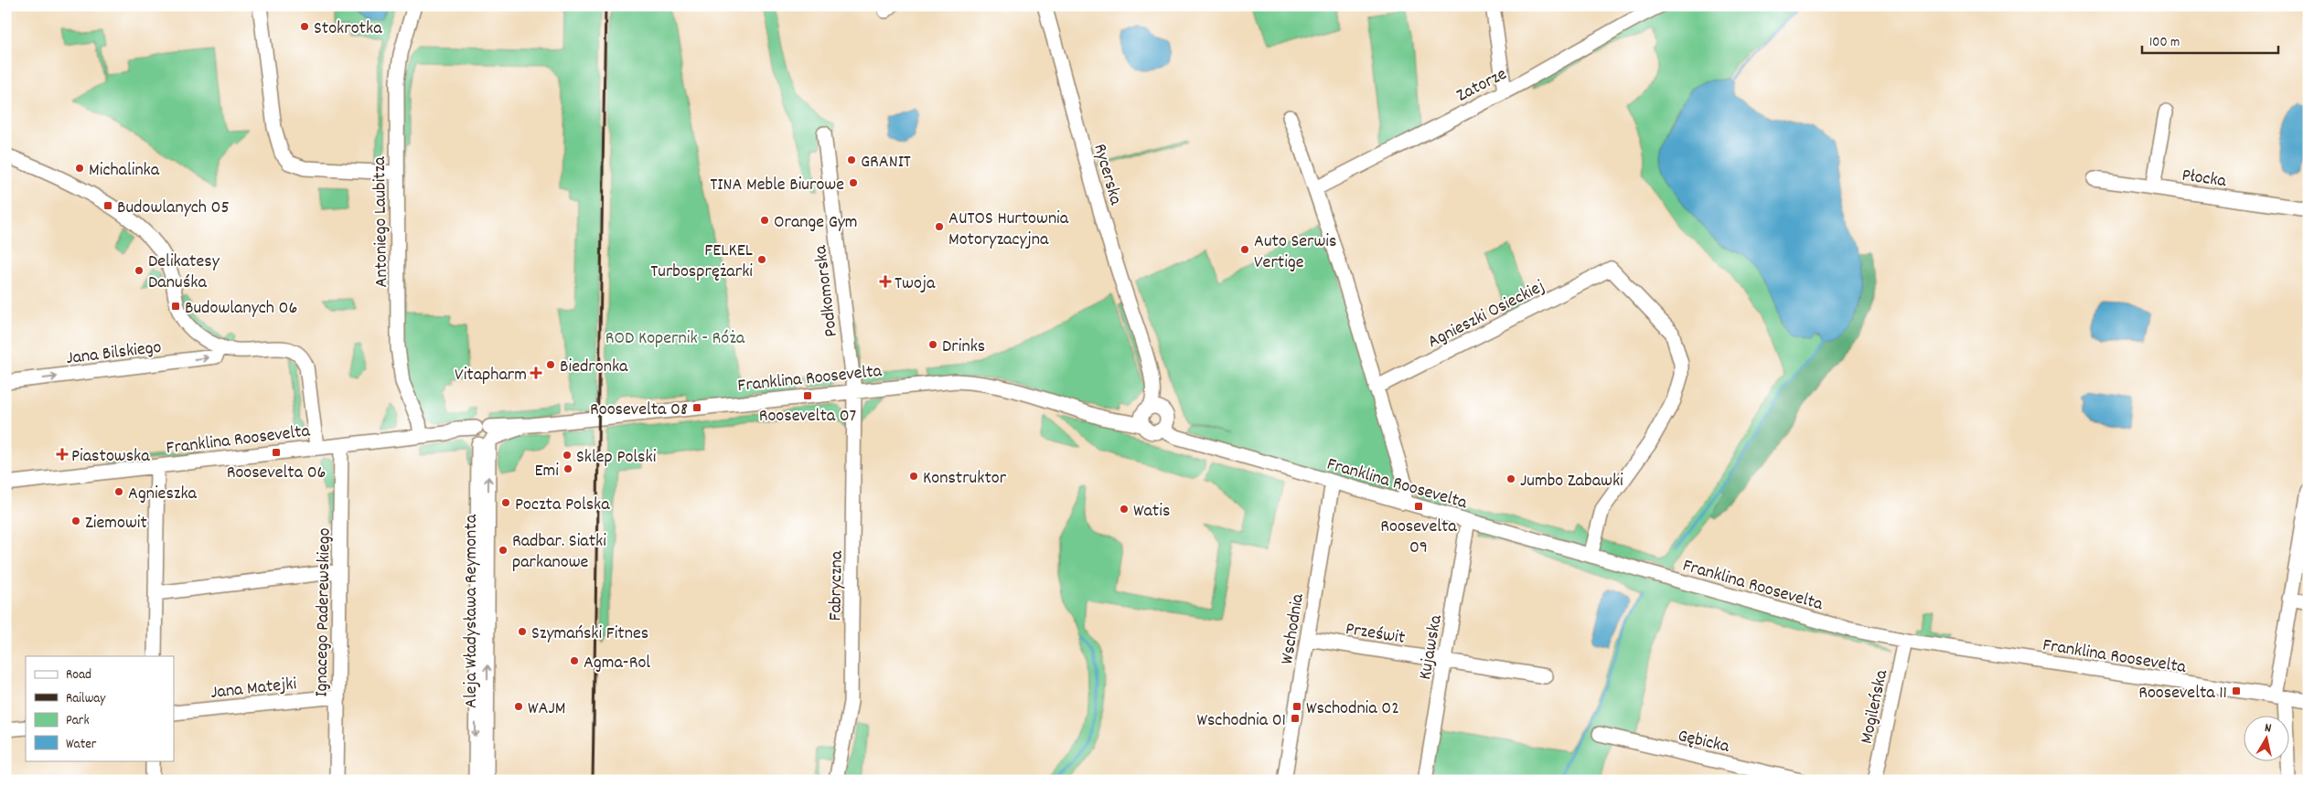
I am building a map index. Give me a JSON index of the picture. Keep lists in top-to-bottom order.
{
  "streets": {
    "street": [
      "Zatorze",
      "Rycerska",
      "Płocka",
      "Antoniego Laubitza",
      "Podkomorska",
      "Agnieszki Osieckiej",
      "Jana Bilskiego",
      "Franklina Roosevelta",
      "Fabryczna",
      "Aleja Władysława Reymonta",
      "Ignacego Paderewskiego",
      "Wschodnia",
      "Prześwit",
      "Kujawska",
      "Jana Matejki",
      "Mogileńska",
      "Gębicka"
    ]
  },
  "crossings": [
    ["Rycerska", "Franklina Roosevelta"],
    ["Antoniego Laubitza", "Franklina Roosevelta"],
    ["Podkomorska", "Franklina Roosevelta"],
    ["Podkomorska", "Fabryczna"],
    ["Agnieszki Osieckiej", "Franklina Roosevelta"],
    ["Franklina Roosevelta", "Fabryczna"],
    ["Franklina Roosevelta", "Aleja Władysława Reymonta"],
    ["Franklina Roosevelta", "Ignacego Paderewskiego"],
    ["Franklina Roosevelta", "Wschodnia"],
    ["Franklina Roosevelta", "Kujawska"],
    ["Franklina Roosevelta", "Mogileńska"],
    ["Ignacego Paderewskiego", "Jana Matejki"],
    ["Wschodnia", "Prześwit"],
    ["Prześwit", "Kujawska"]
  ],
  "one_way": ["Jana Bilskiego"],
  "parks": ["ROD Kopernik - Róża"],
  "places": {
    "other": [
      "Stokrotka",
      "GRANIT",
      "Michalinka",
      "TINA Meble Biurowe",
      "Orange Gym",
      "AUTOS Hurtownia Motoryzacyjna",
      "Auto Serwis Vertige",
      "FELKEL Turbosprężarki",
      "Delikatesy Danuśka",
      "Drinks",
      "Biedronka",
      "Sklep Polski",
      "Emi",
      "Konstruktor",
      "Jumbo Zabawki",
      "Agnieszka",
      "Poczta Polska",
      "Watis",
      "Ziemowit",
      "Radbar. Siatki parkanowe",
      "Szymański Fitnes",
      "Agma-Rol",
      "WAJM"
    ],
    "transit": [
      "Budowlanych 05",
      "Budowlanych 06",
      "Roosevelta 07",
      "Roosevelta 08",
      "Roosevelta 06",
      "Roosevelta 09",
      "Roosevelta 11",
      "Wschodnia 02",
      "Wschodnia 01"
    ],
    "health": ["Twoja", "Vitapharm", "Piastowska"]
  },
  "legend": [
    "Road",
    "Railway",
    "Park",
    "Water"
  ],
  "scale_bar": "100 m",
  "north": "top"
}
